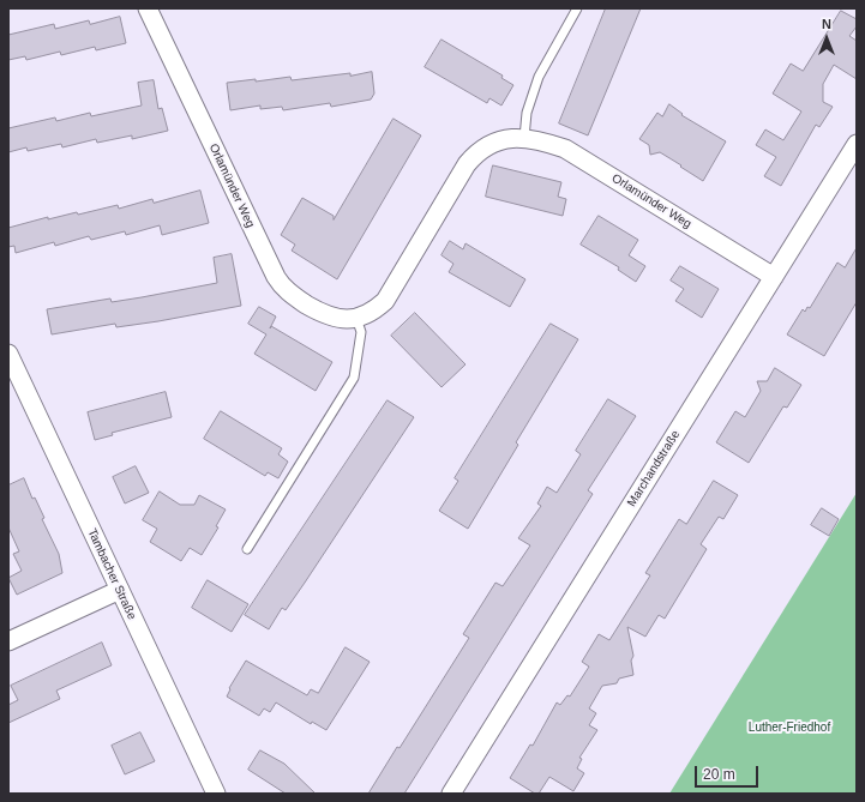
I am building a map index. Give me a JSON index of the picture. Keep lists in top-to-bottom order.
{
  "streets": {
    "street": ["Orlamünder Weg", "Marchandstraße", "Tambacher Straße"]
  },
  "crossings": [
    ["Orlamünder Weg", "Marchandstraße"]
  ],
  "parks": ["Luther-Friedhof"],
  "scale_bar": "20 m",
  "north": "top"
}
